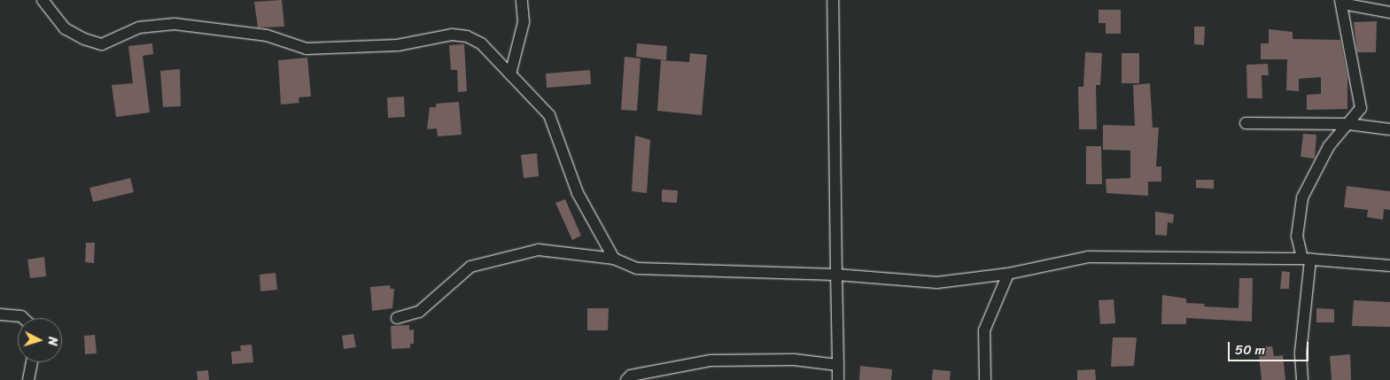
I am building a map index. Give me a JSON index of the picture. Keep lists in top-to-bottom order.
{
  "scale_bar": "50 m",
  "north": "right"
}
